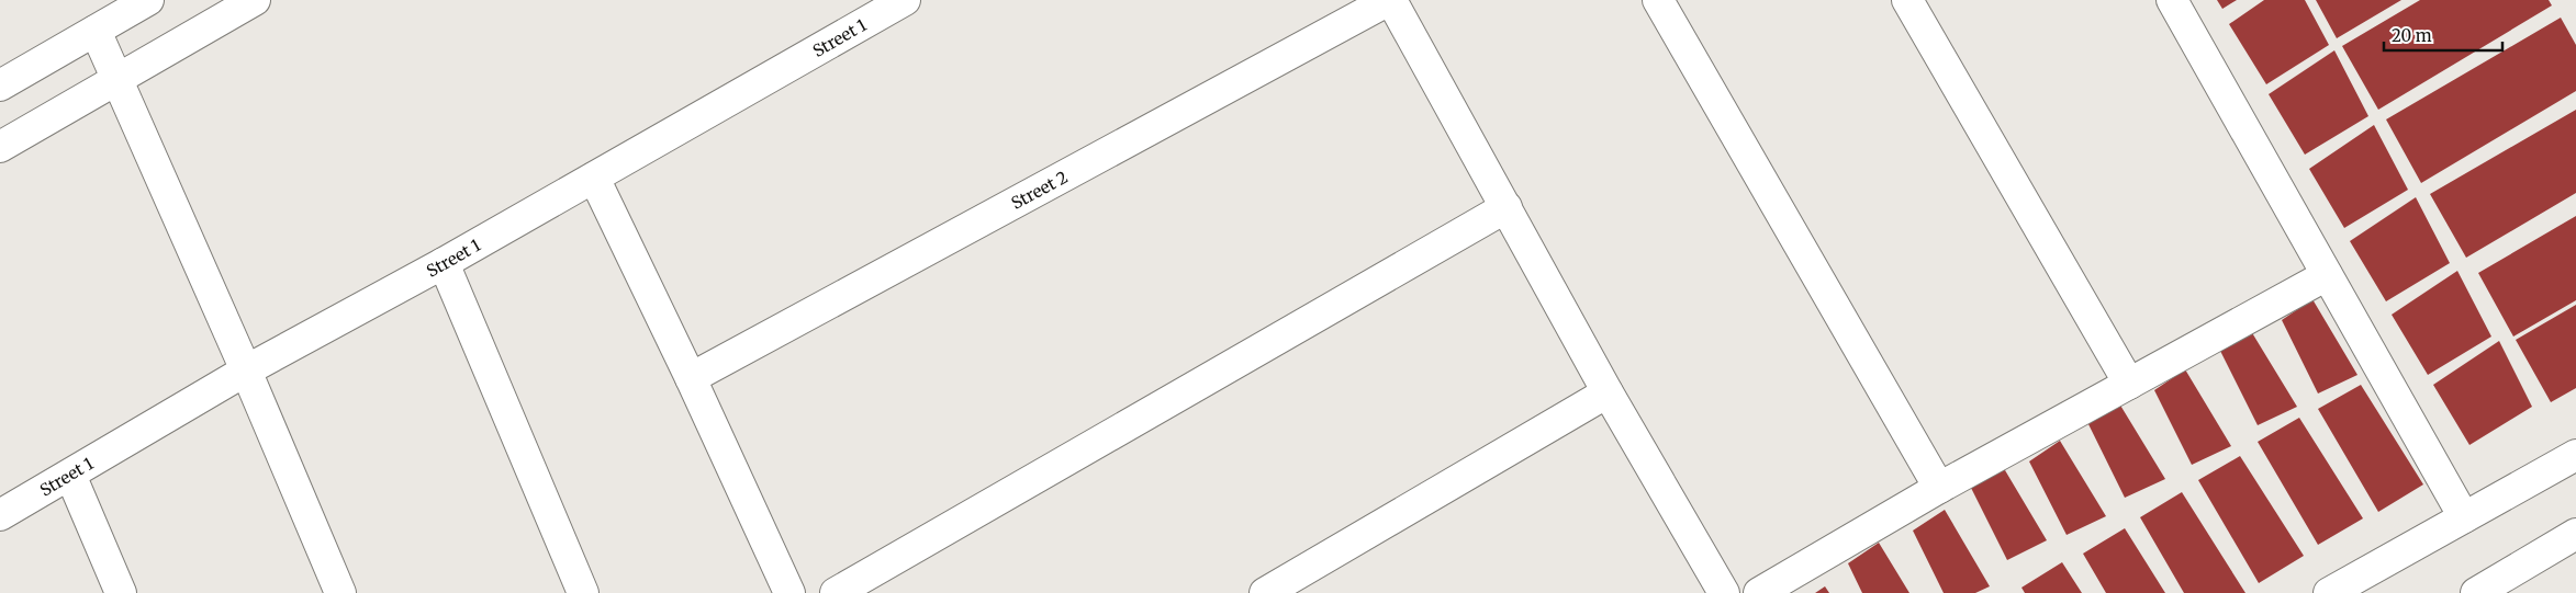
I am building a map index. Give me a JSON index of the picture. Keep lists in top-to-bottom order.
{
  "streets": {
    "street": ["Street 1", "Street 2"]
  },
  "scale_bar": "20 m"
}
